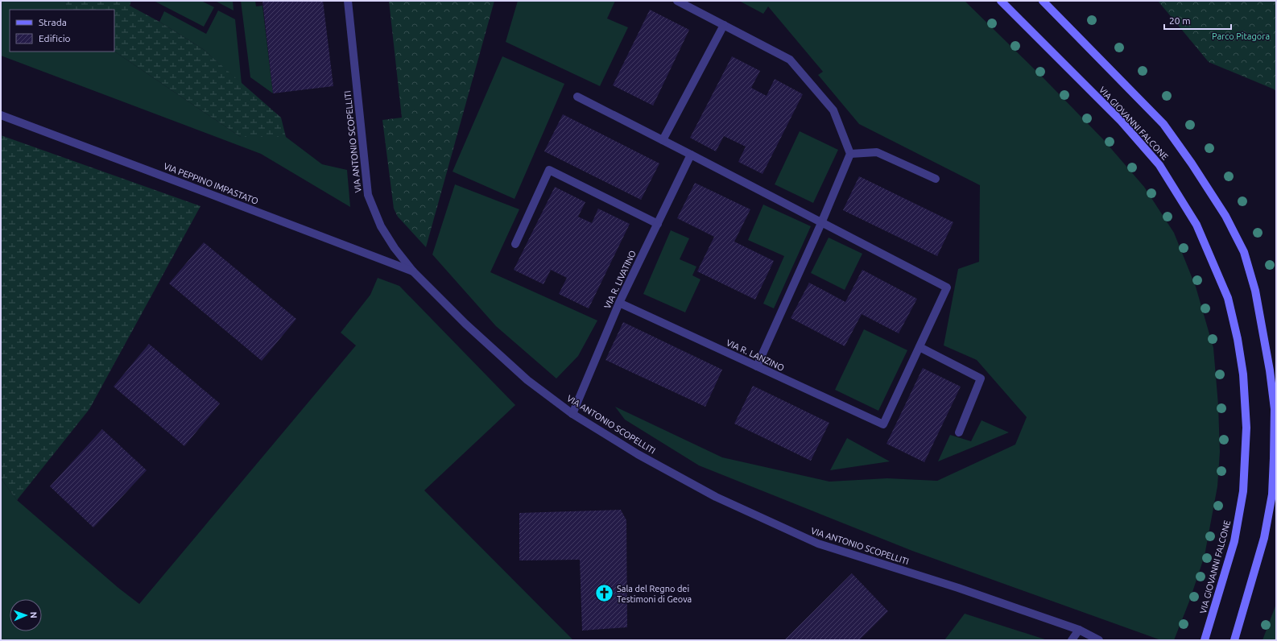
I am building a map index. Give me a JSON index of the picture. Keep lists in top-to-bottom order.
{
  "streets": {
    "street": [
      "VIA GIOVANNI FALCONE",
      "VIA ANTONIO SCOPELLITI",
      "VIA PEPPINO IMPASTATO",
      "VIA R. LIVATINO",
      "VIA R. LANZINO"
    ]
  },
  "crossings": [
    ["VIA ANTONIO SCOPELLITI", "VIA PEPPINO IMPASTATO"],
    ["VIA ANTONIO SCOPELLITI", "VIA R. LIVATINO"],
    ["VIA R. LIVATINO", "VIA R. LANZINO"]
  ],
  "parks": ["Parco Pitagora"],
  "places": {
    "church": ["Sala del Regno dei Testimoni di Geova"]
  },
  "legend": ["Strada", "Edificio"],
  "scale_bar": "20 m",
  "north": "right"
}
